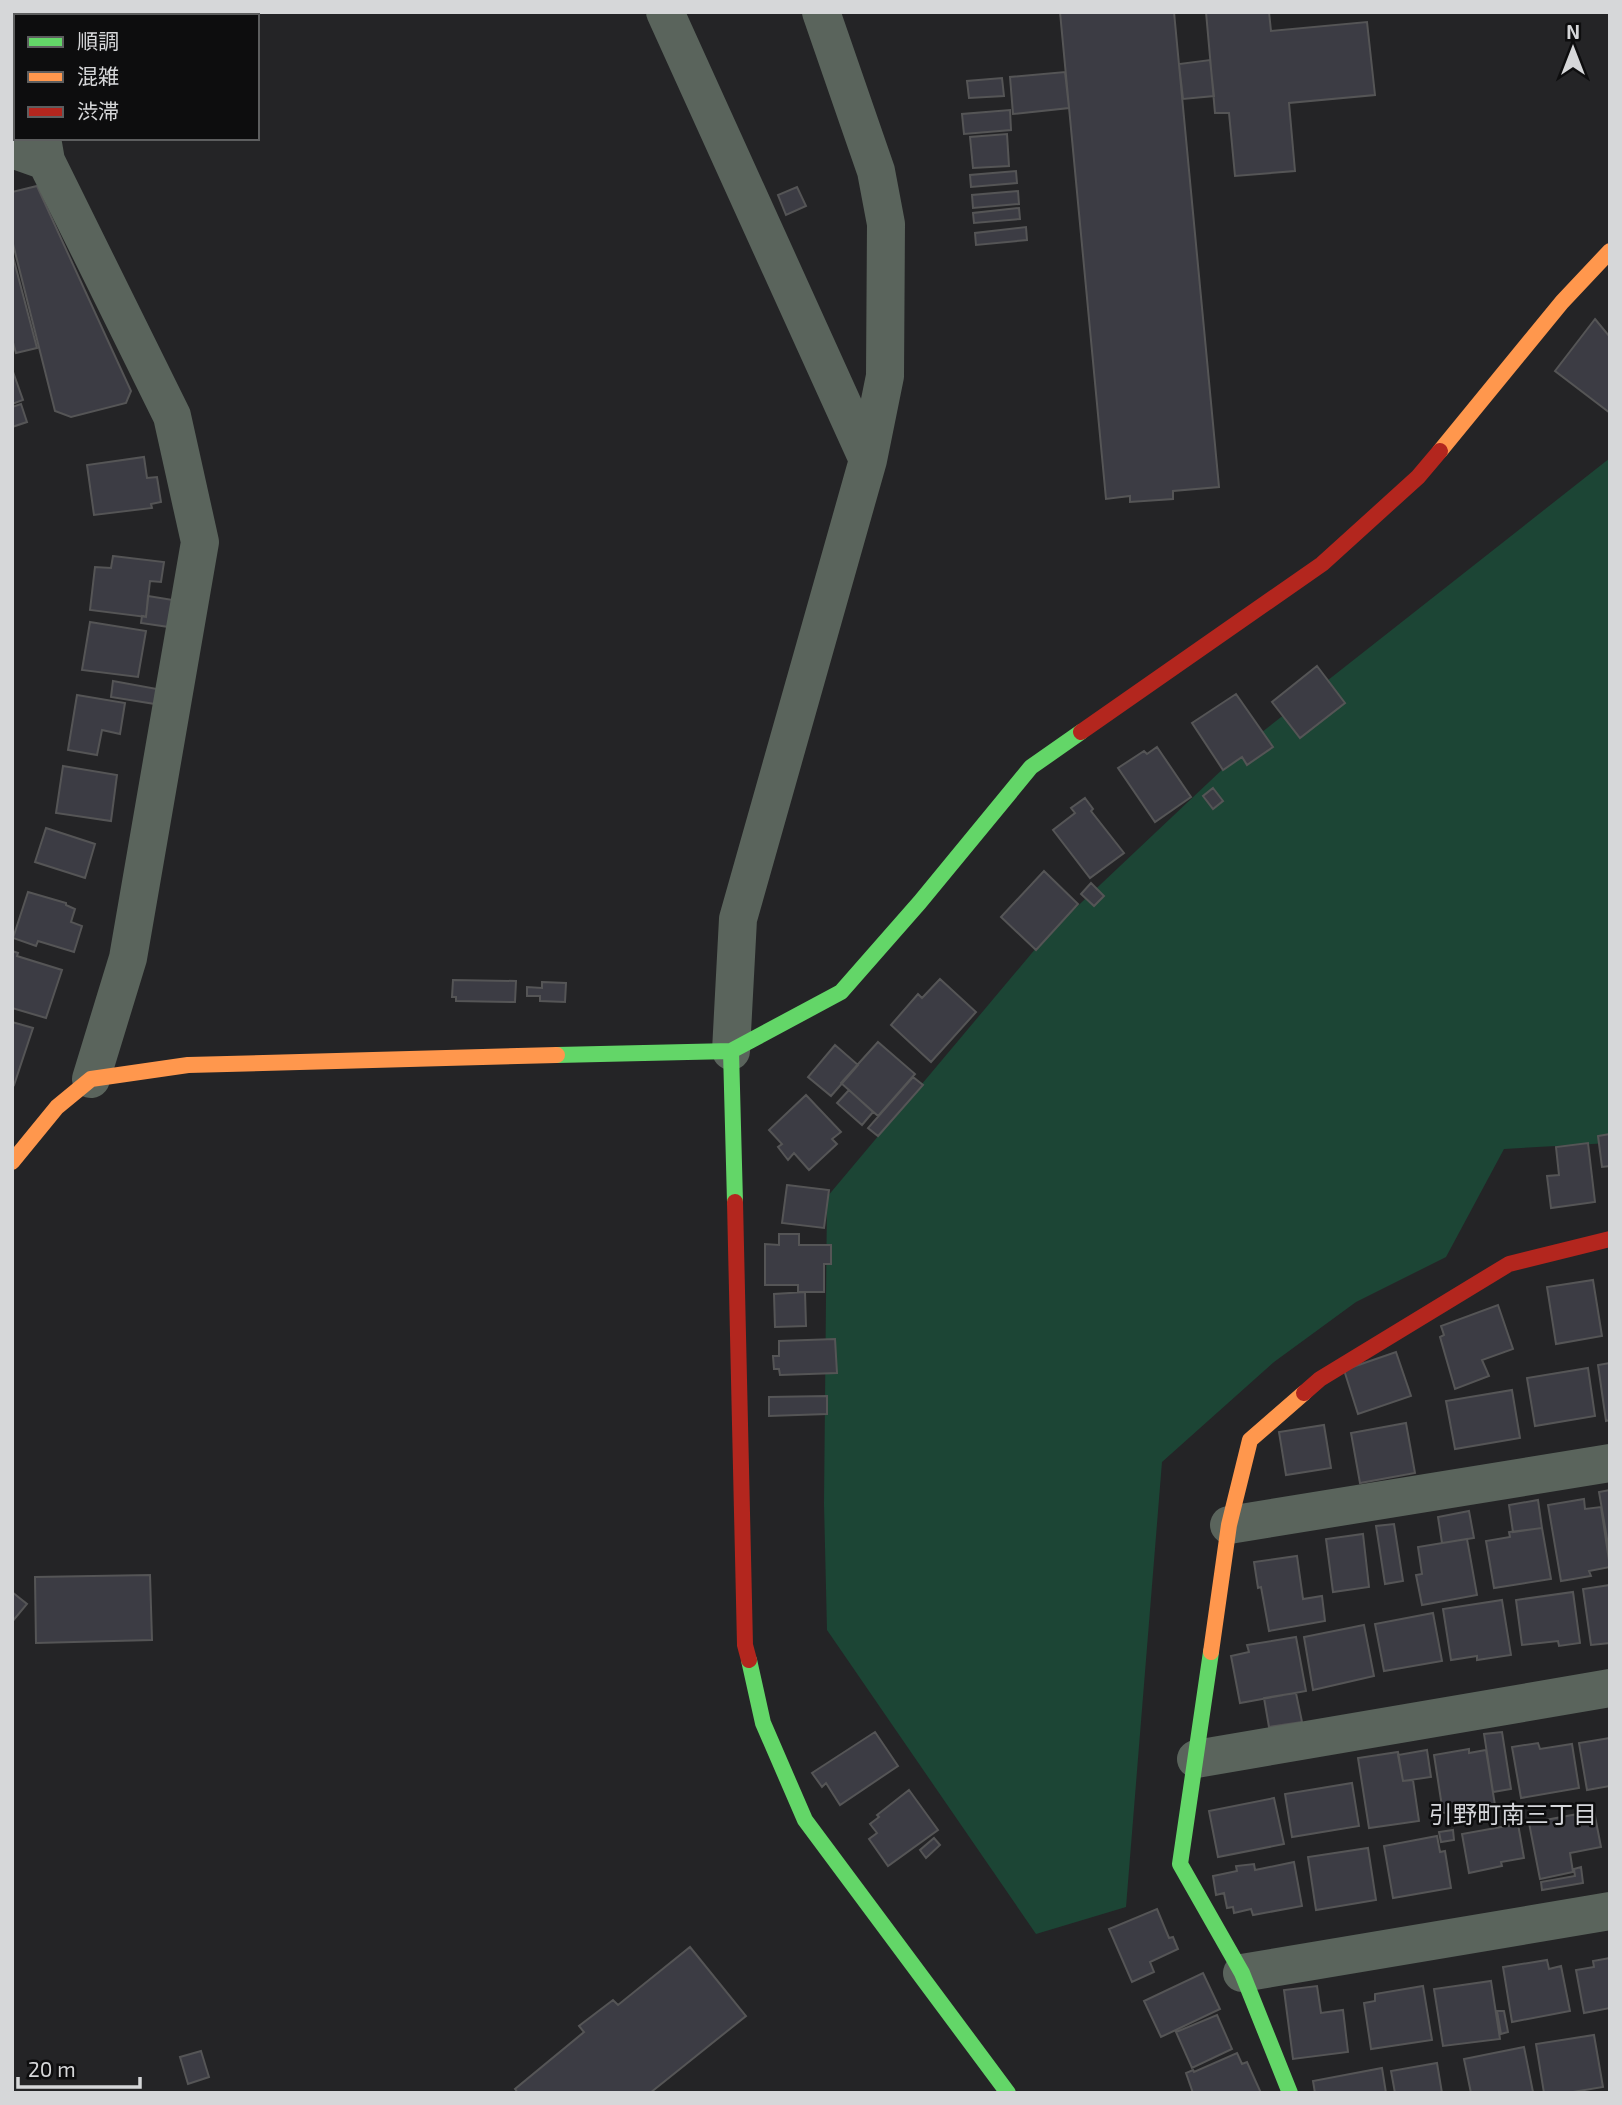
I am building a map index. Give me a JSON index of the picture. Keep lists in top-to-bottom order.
{
  "districts": ["引野町南三丁目"],
  "legend": ["順調", "混雑", "渋滞"],
  "scale_bar": "20 m",
  "north": "top"
}
